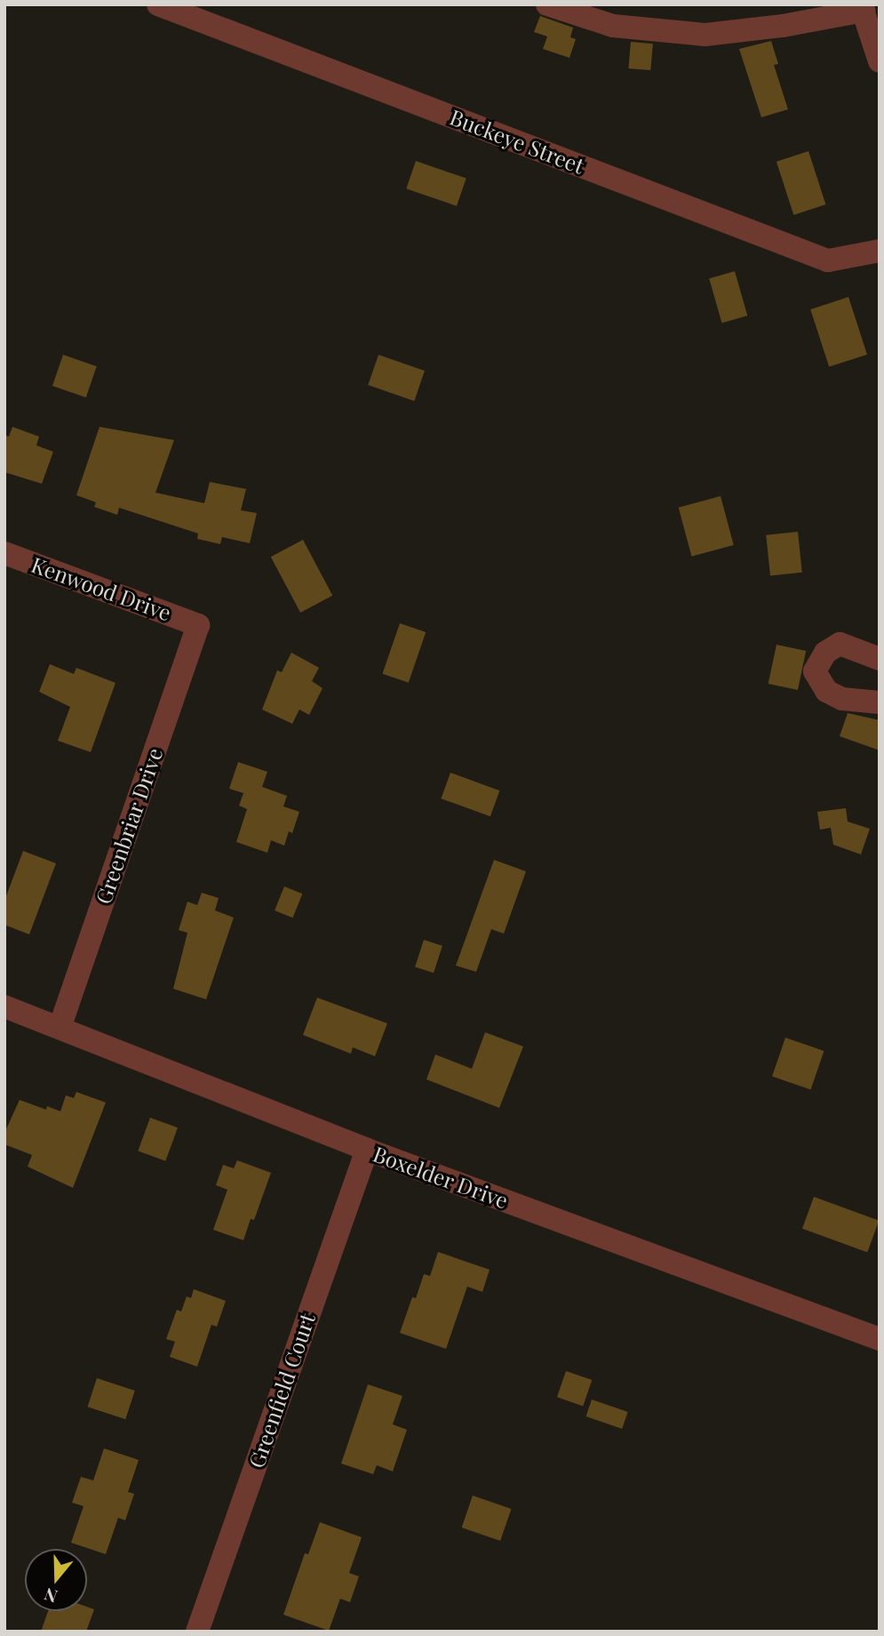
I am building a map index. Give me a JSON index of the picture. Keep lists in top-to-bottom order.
{
  "streets": {
    "street": [
      "Buckeye Street",
      "Kenwood Drive",
      "Greenbriar Drive",
      "Boxelder Drive",
      "Greenfield Court"
    ]
  },
  "crossings": [
    ["Kenwood Drive", "Greenbriar Drive"],
    ["Greenbriar Drive", "Boxelder Drive"],
    ["Boxelder Drive", "Greenfield Court"]
  ],
  "north": "bottom"
}
